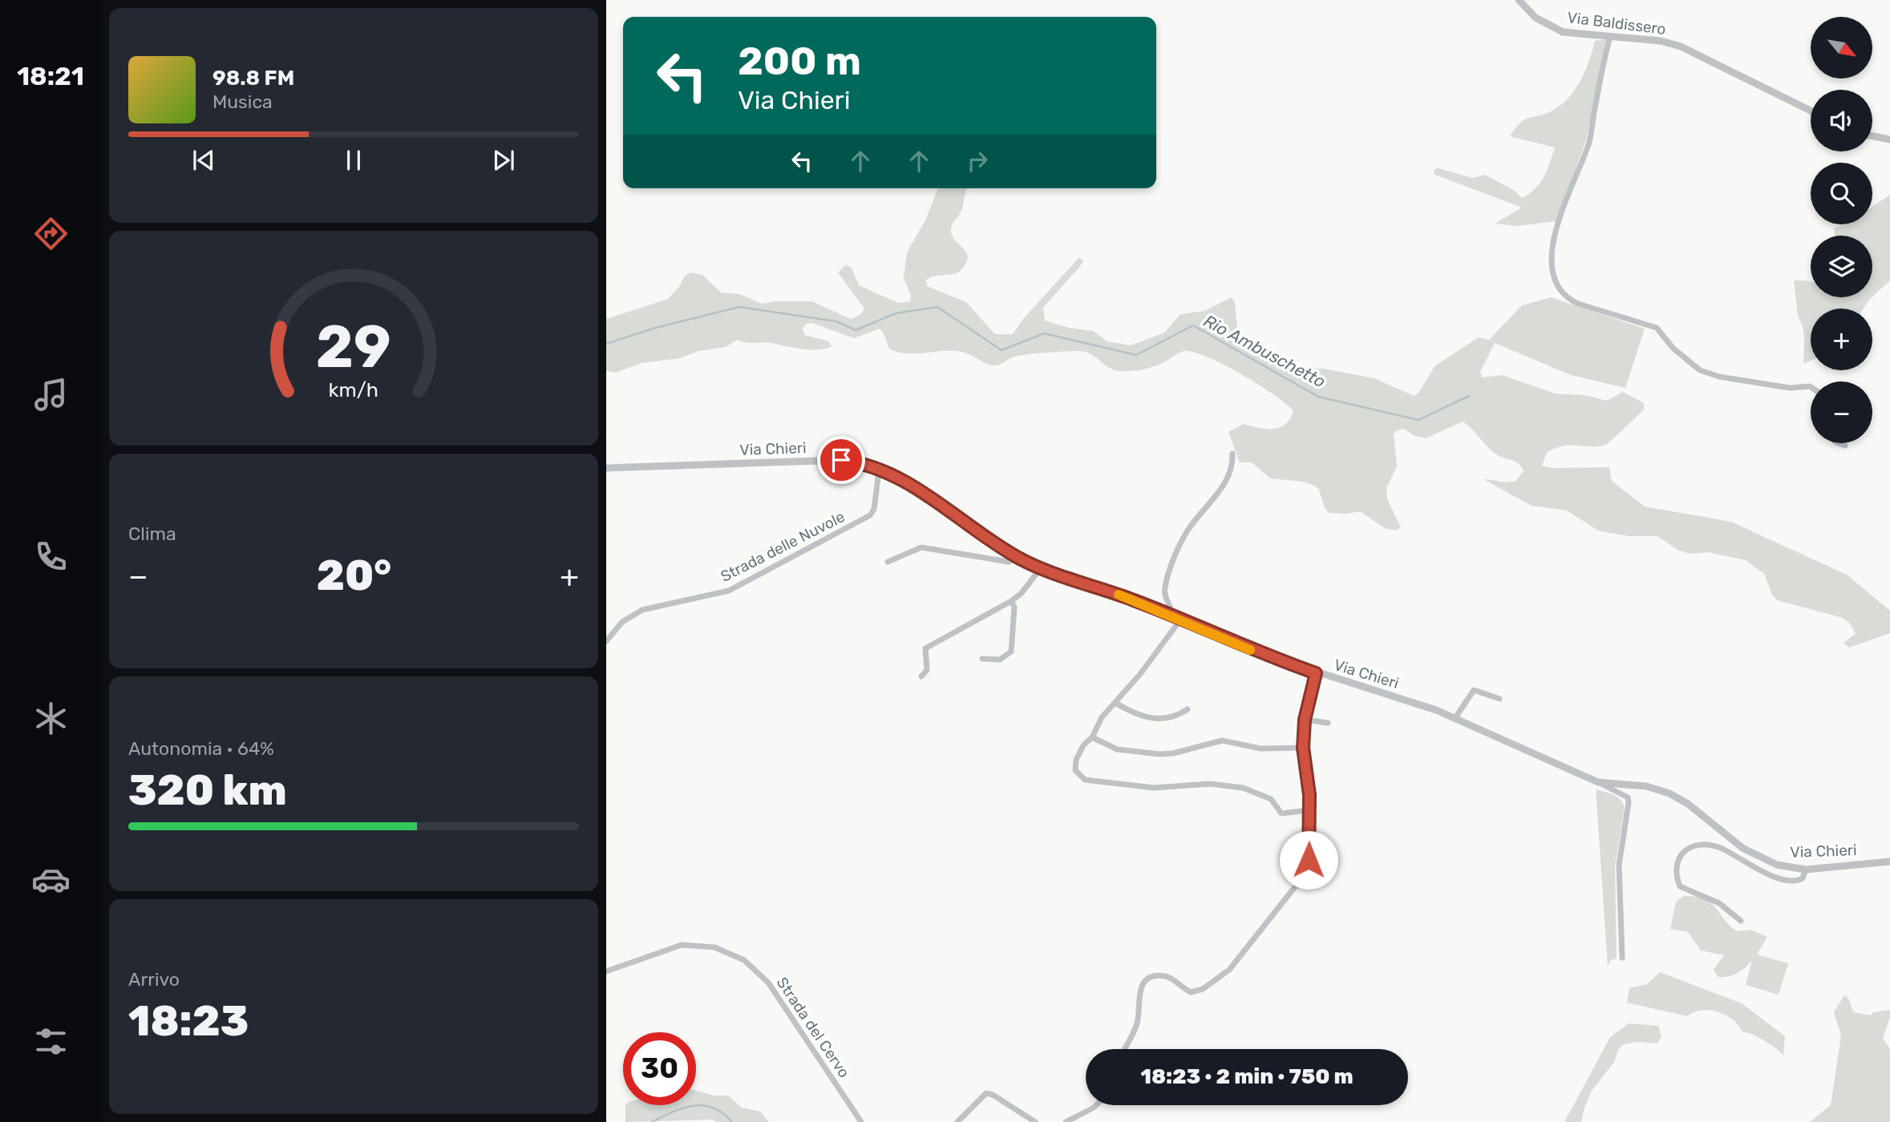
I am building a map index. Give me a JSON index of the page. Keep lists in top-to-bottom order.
{
  "streets": {
    "street": [
      "Via Baldissero",
      "Via Chieri",
      "Strada delle Nuvole",
      "Strada del Cervo"
    ]
  },
  "crossings": [
    ["Via Chieri", "Strada delle Nuvole"]
  ],
  "water": ["Rio Ambuschetto"],
  "north": "bottom right",
  "page": {
    "tabs": "18:21",
    "map_buttons": ["+", "−"],
    "turn": ["200 m", "Via Chieri"],
    "song": ["98.8 FM", "Musica"],
    "tile": [
      "Clima",
      ["Autonomia · 64%", "320 km"],
      ["Arrivo", "18:23"]
    ],
    "heat": ["−", "20°", "+"],
    "limit": "30",
    "trip": "18:23 · 2 min · 750 m",
    "gauge": ["29", "km/h"]
  }
}
